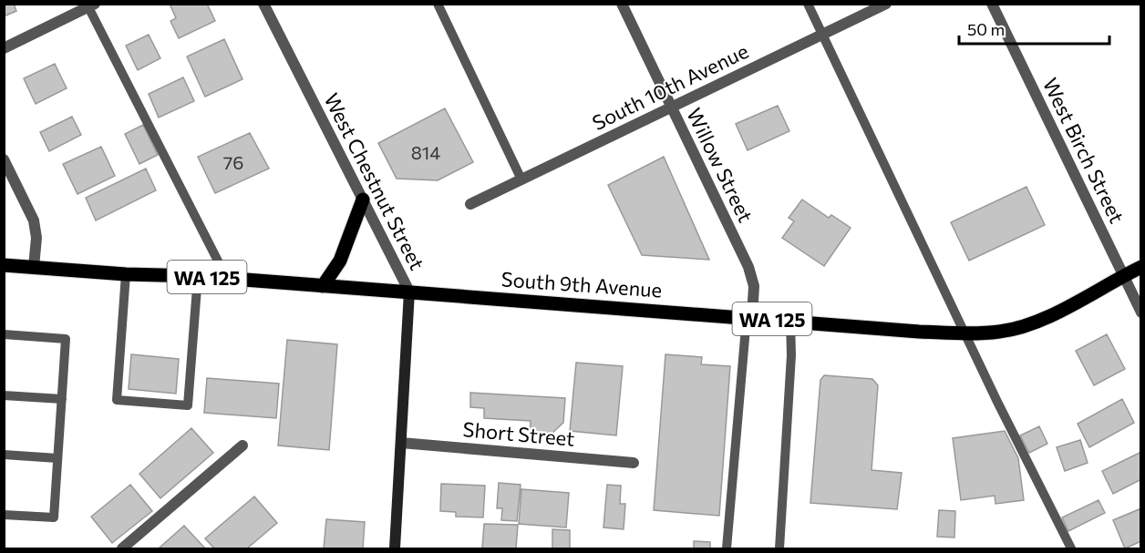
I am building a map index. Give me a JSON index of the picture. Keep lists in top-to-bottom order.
{
  "streets": {
    "main road": ["West Chestnut Street", "WA 125", "South 9th Avenue"],
    "street": [
      "South 10th Avenue",
      "West Birch Street",
      "Willow Street",
      "Short Street"
    ]
  },
  "crossings": [
    ["South 10th Avenue", "Willow Street"],
    ["West Birch Street", "South 9th Avenue"],
    ["Willow Street", "South 9th Avenue"],
    ["West Chestnut Street", "South 9th Avenue"],
    ["West Chestnut Street", "Short Street"]
  ],
  "house_numbers": ["814", "76"],
  "scale_bar": "50 m"
}
